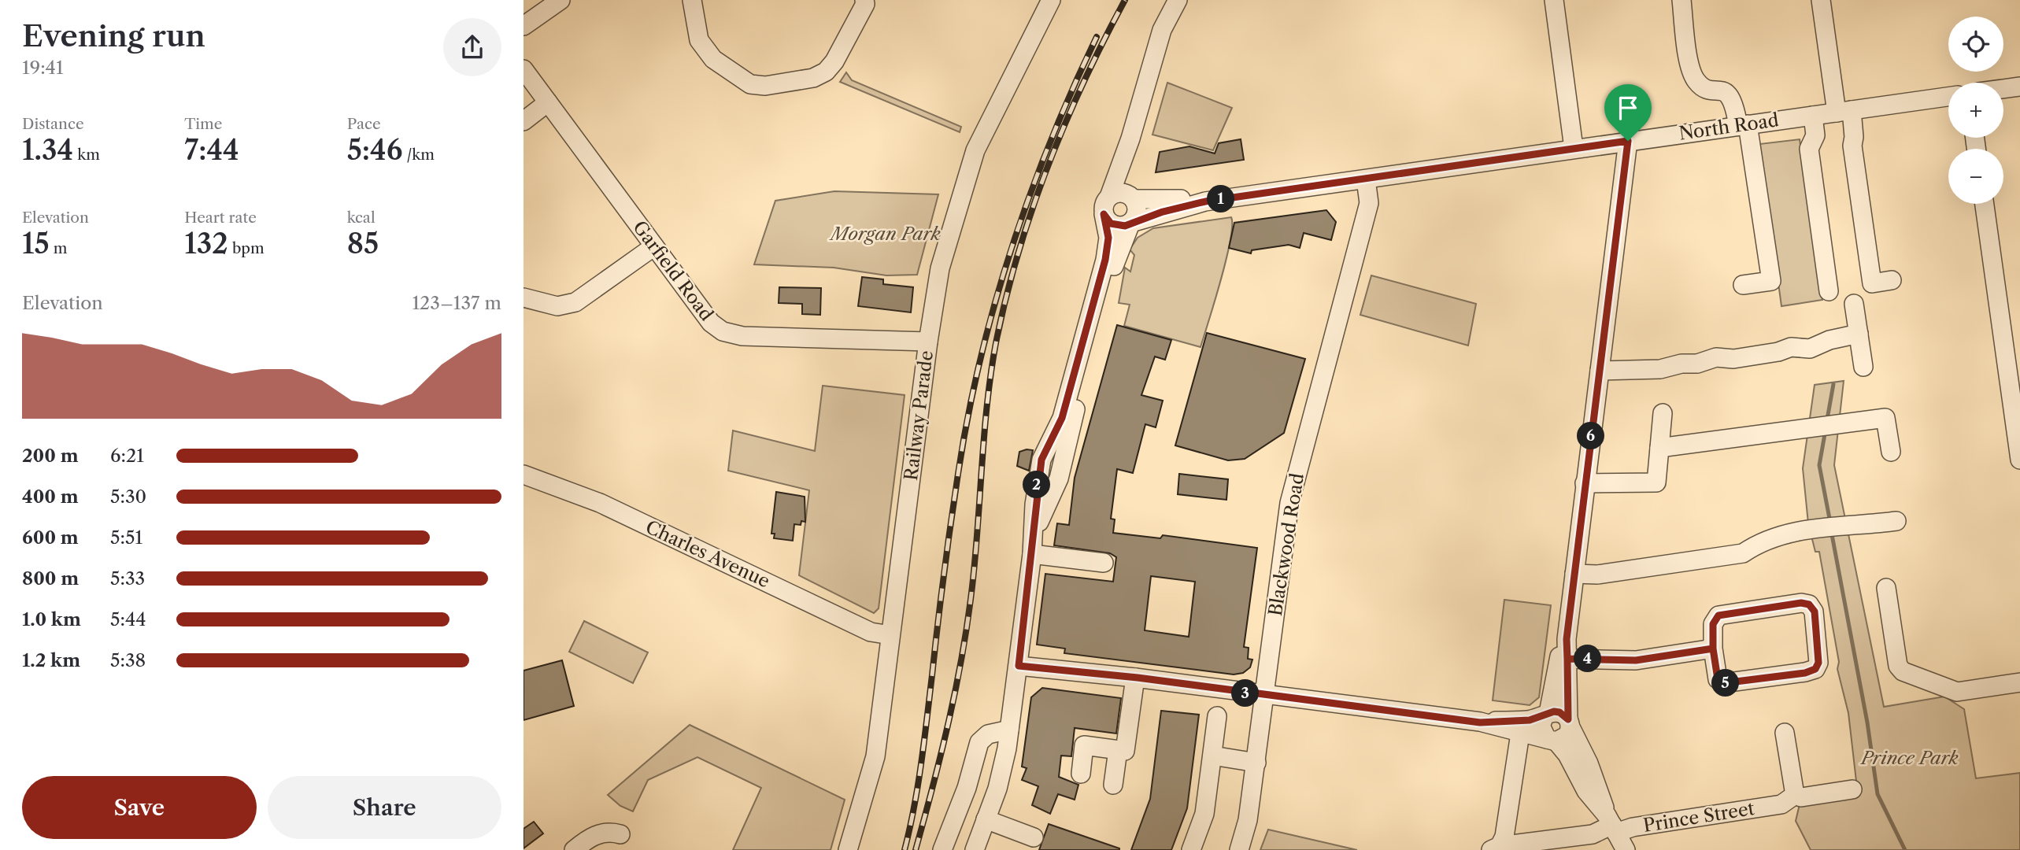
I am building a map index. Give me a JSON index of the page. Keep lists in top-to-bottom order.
{
  "streets": {
    "street": [
      "North Road",
      "Garfield Road",
      "Railway Parade",
      "Blackwood Road",
      "Charles Avenue",
      "Prince Street"
    ]
  },
  "crossings": [
    ["North Road", "Blackwood Road"],
    ["Garfield Road", "Railway Parade"],
    ["Railway Parade", "Charles Avenue"]
  ],
  "parks": ["Morgan Park", "Prince Park"],
  "page": {
    "heading": ["Evening run", "19:41"],
    "map_buttons": ["+", "−"],
    "stats": [
      ["Distance", "1.34 km"],
      ["Time", "7:44"],
      ["Pace", "5:46 /km"],
      ["Elevation", "15 m"],
      ["Heart rate", "132 bpm"],
      ["kcal", "85"]
    ],
    "pins": [
      "1",
      "6",
      "2",
      "4",
      "5",
      "3"
    ],
    "chart": ["Elevation", "123–137 m"],
    "list": [
      {
        "name": "200 m",
        "note": "6:21"
      },
      {
        "name": "400 m",
        "note": "5:30"
      },
      {
        "name": "600 m",
        "note": "5:51"
      },
      {
        "name": "800 m",
        "note": "5:33"
      },
      {
        "name": "1.0 km",
        "note": "5:44"
      },
      {
        "name": "1.2 km",
        "note": "5:38"
      }
    ],
    "buttons": ["Save", "Share"]
  }
}
